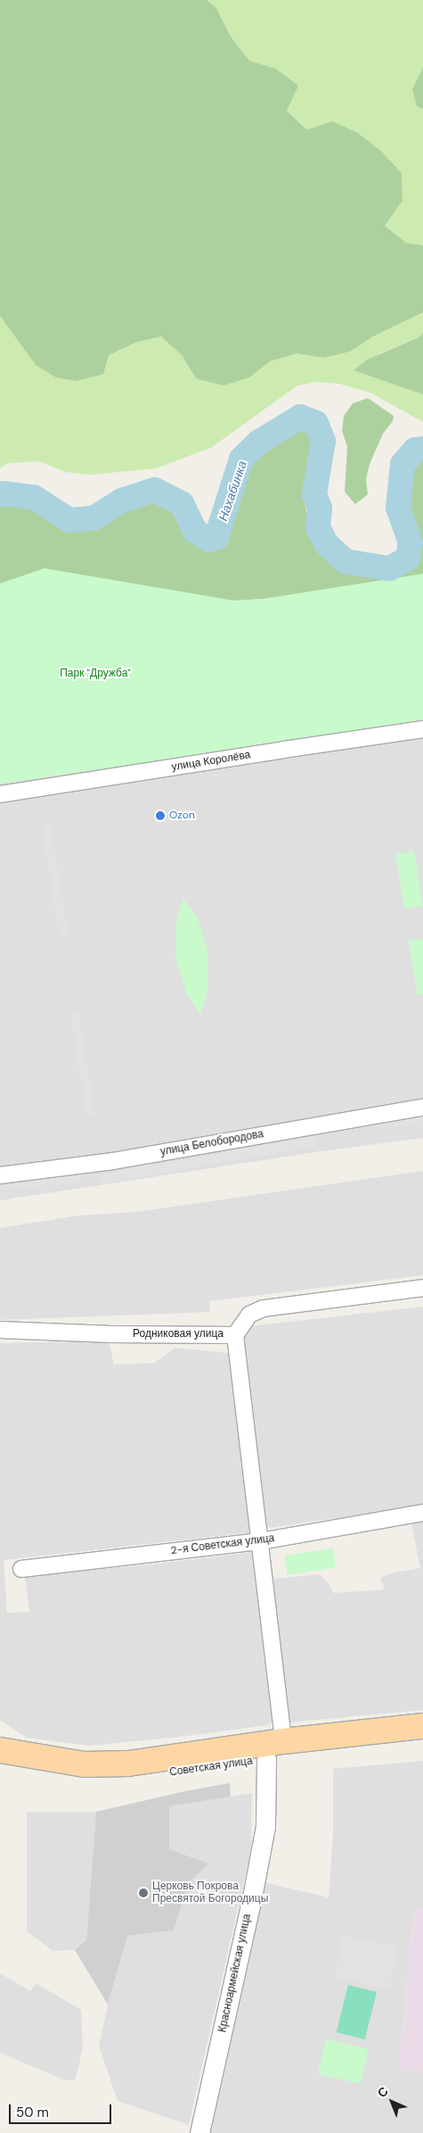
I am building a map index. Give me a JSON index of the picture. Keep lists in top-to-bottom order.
{
  "streets": {
    "main road": ["Советская улица"],
    "street": [
      "улица Королёва",
      "улица Белобородова",
      "Родниковая улица",
      "2-я Советская улица",
      "Красноармейская улица"
    ]
  },
  "crossings": [
    ["Советская улица", "Красноармейская улица"]
  ],
  "water": ["Нахабинка"],
  "parks": ["Парк \"Дружба\""],
  "places": ["Ozon", "Церковь Покрова Пресвятой Богородицы"],
  "scale_bar": "50 m",
  "north": "top left"
}
